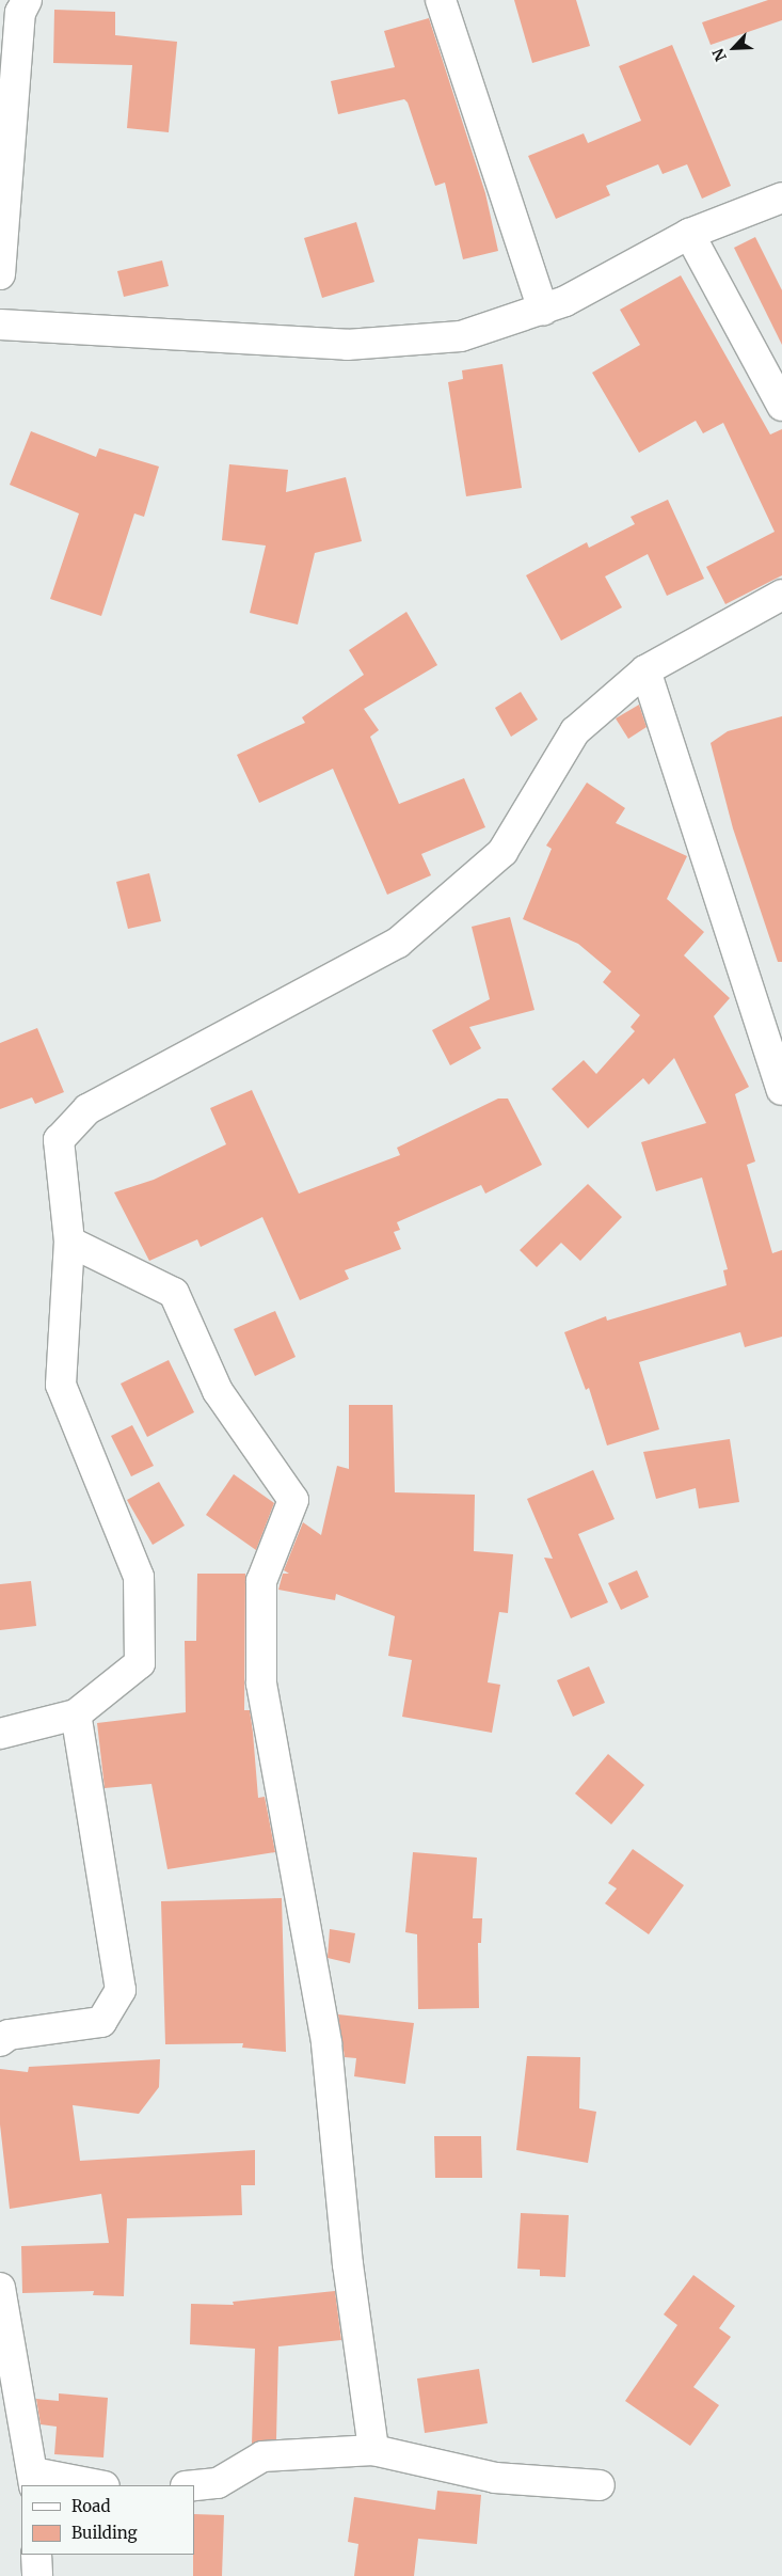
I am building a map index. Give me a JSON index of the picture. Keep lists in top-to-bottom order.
{
  "legend": ["Road", "Building"],
  "north": "bottom left"
}
